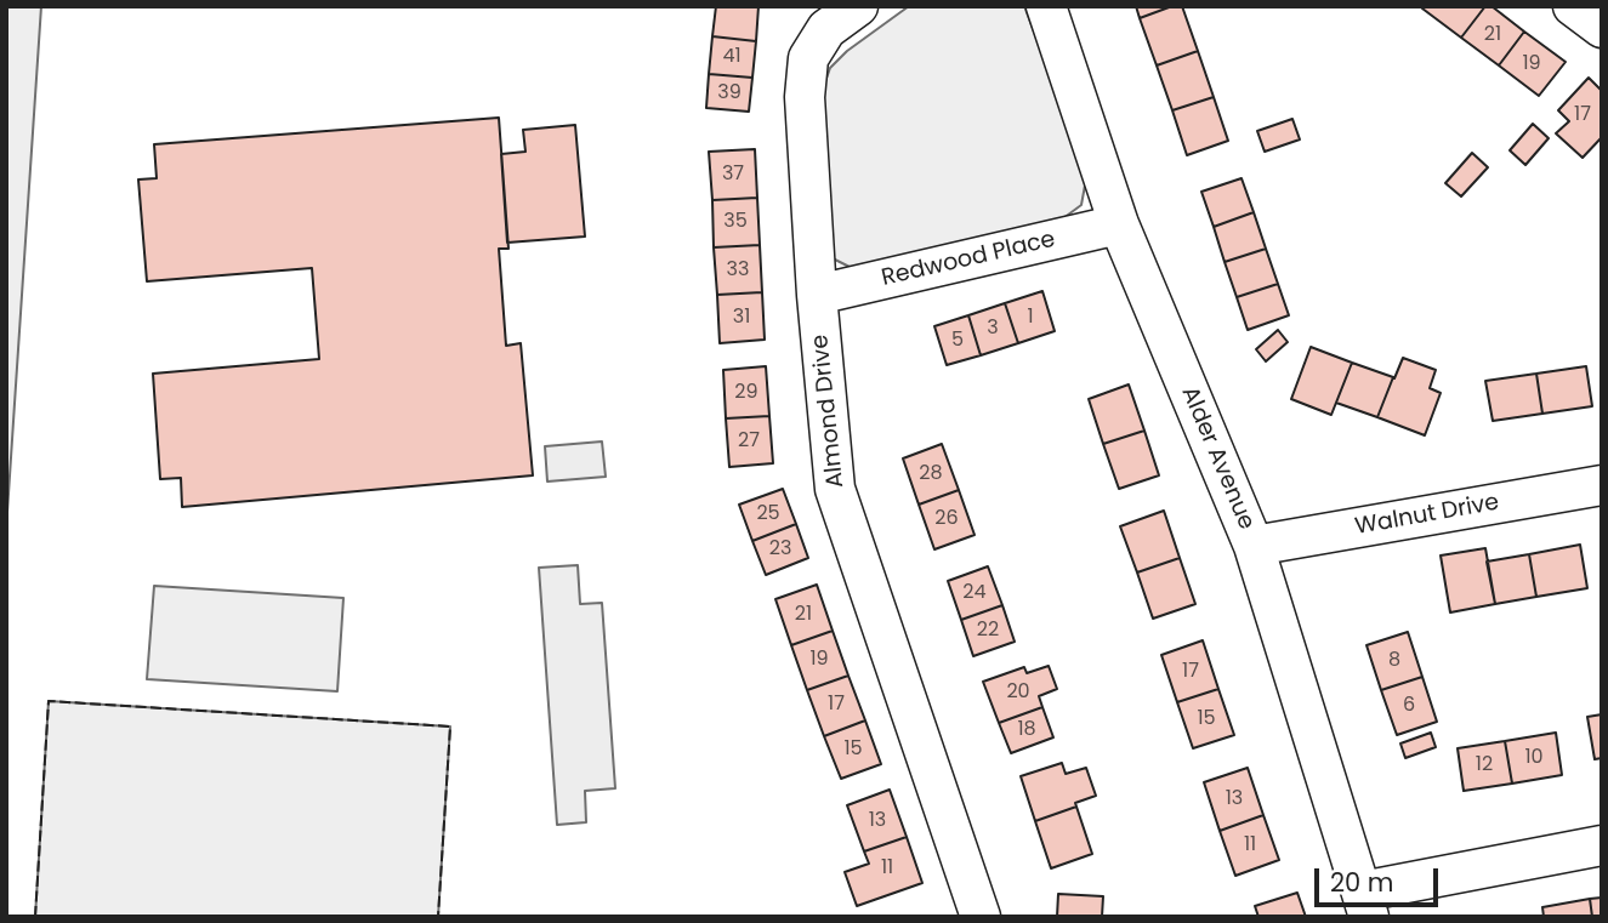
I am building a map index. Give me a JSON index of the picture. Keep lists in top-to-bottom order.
{
  "streets": {
    "street": [
      "Redwood Place",
      "Almond Drive",
      "Alder Avenue",
      "Walnut Drive"
    ]
  },
  "crossings": [
    ["Redwood Place", "Almond Drive"],
    ["Redwood Place", "Alder Avenue"],
    ["Alder Avenue", "Walnut Drive"]
  ],
  "house_numbers": [
    "21",
    "41",
    "19",
    "39",
    "17",
    "37",
    "35",
    "33",
    "31",
    "1",
    "3",
    "5",
    "29",
    "27",
    "28",
    "25",
    "26",
    "23",
    "24",
    "21",
    "22",
    "19",
    "8",
    "17",
    "20",
    "17",
    "6",
    "15",
    "18",
    "15",
    "10",
    "12",
    "13",
    "13",
    "11",
    "11"
  ],
  "scale_bar": "20 m"
}
